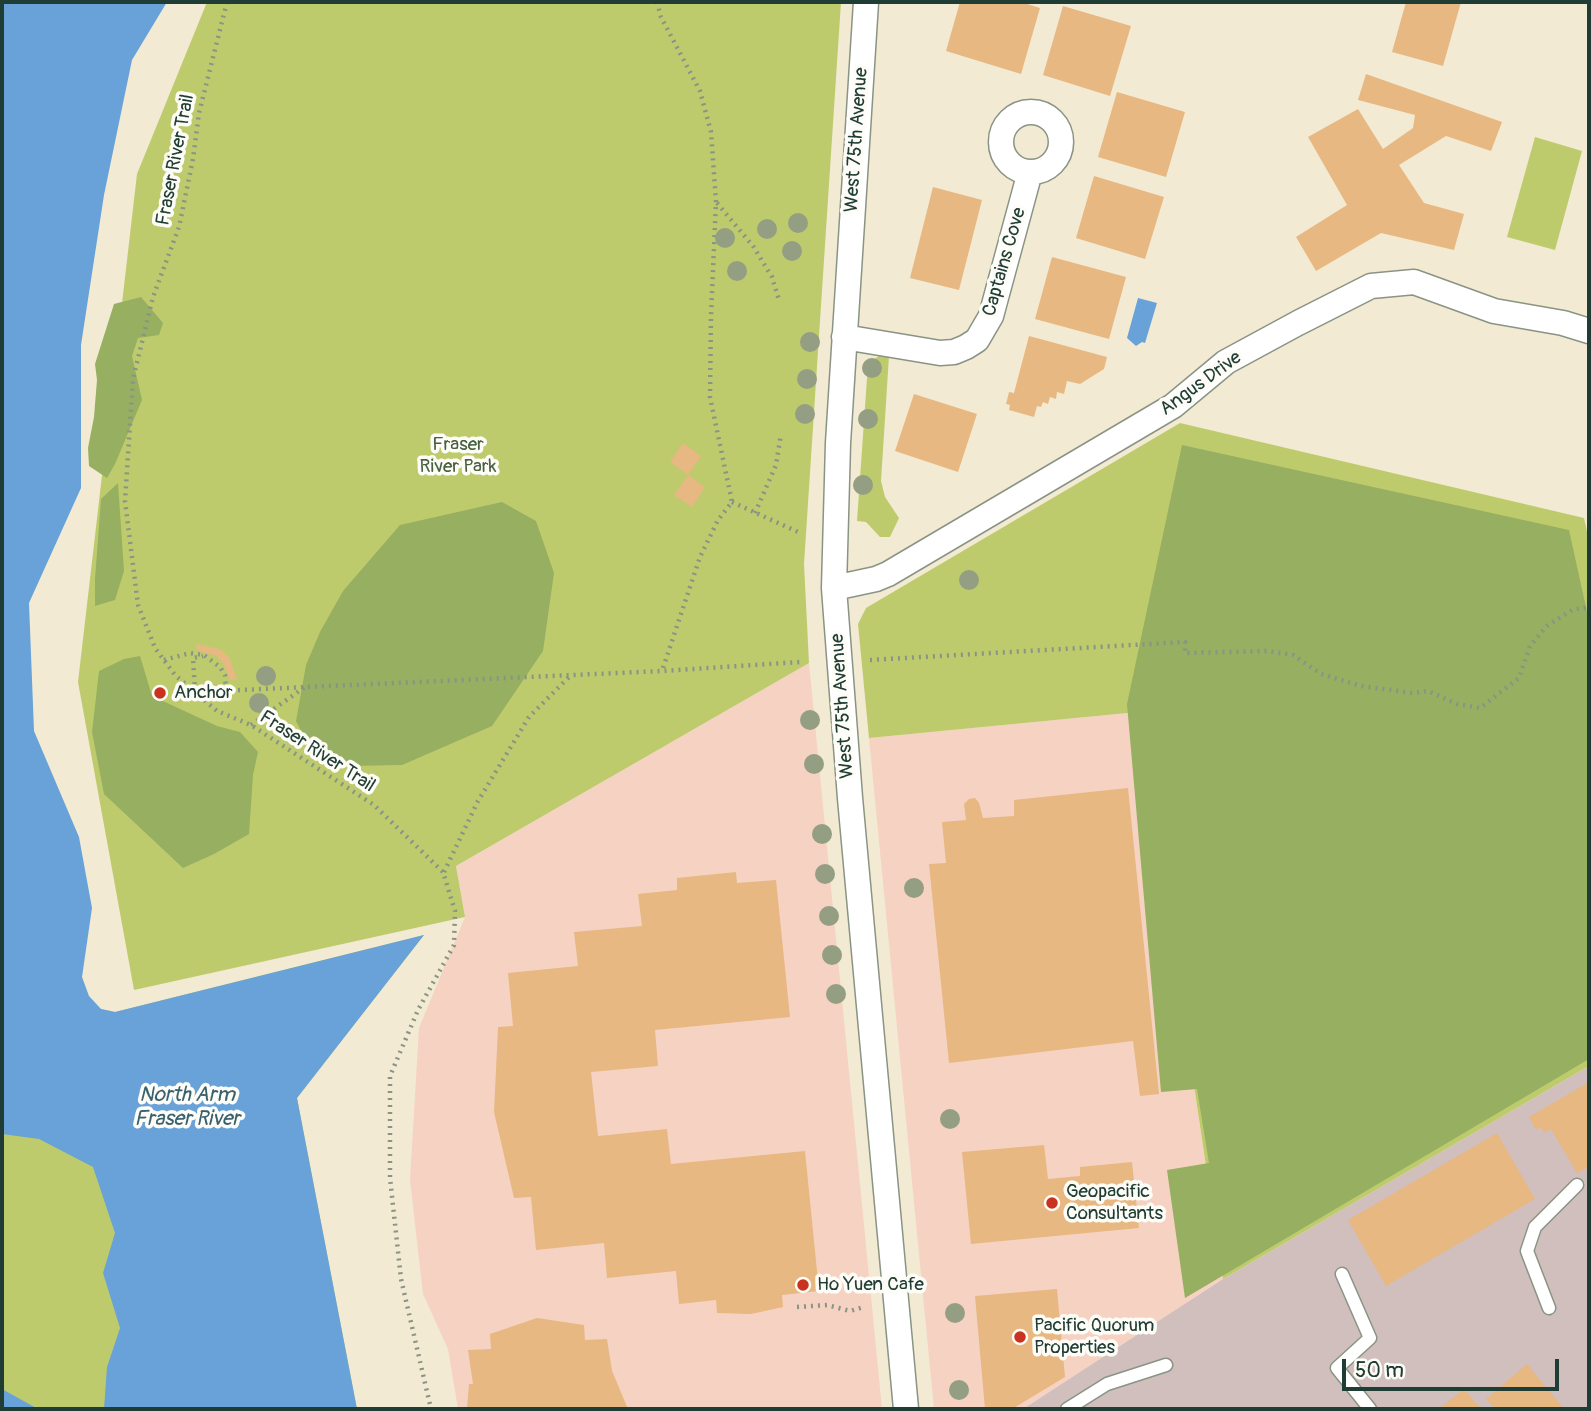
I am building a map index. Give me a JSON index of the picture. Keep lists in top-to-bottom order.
{
  "streets": {
    "street": ["West 75th Avenue", "Captains Cove", "Angus Drive"],
    "path": ["Fraser River Trail"]
  },
  "crossings": [
    ["West 75th Avenue", "Captains Cove"],
    ["West 75th Avenue", "Angus Drive"]
  ],
  "water": ["North Arm Fraser River"],
  "parks": ["Fraser River Park"],
  "places": [
    "Anchor",
    "Geopacific Consultants",
    "Ho Yuen Cafe",
    "Pacific Quorum Properties"
  ],
  "scale_bar": "50 m"
}
